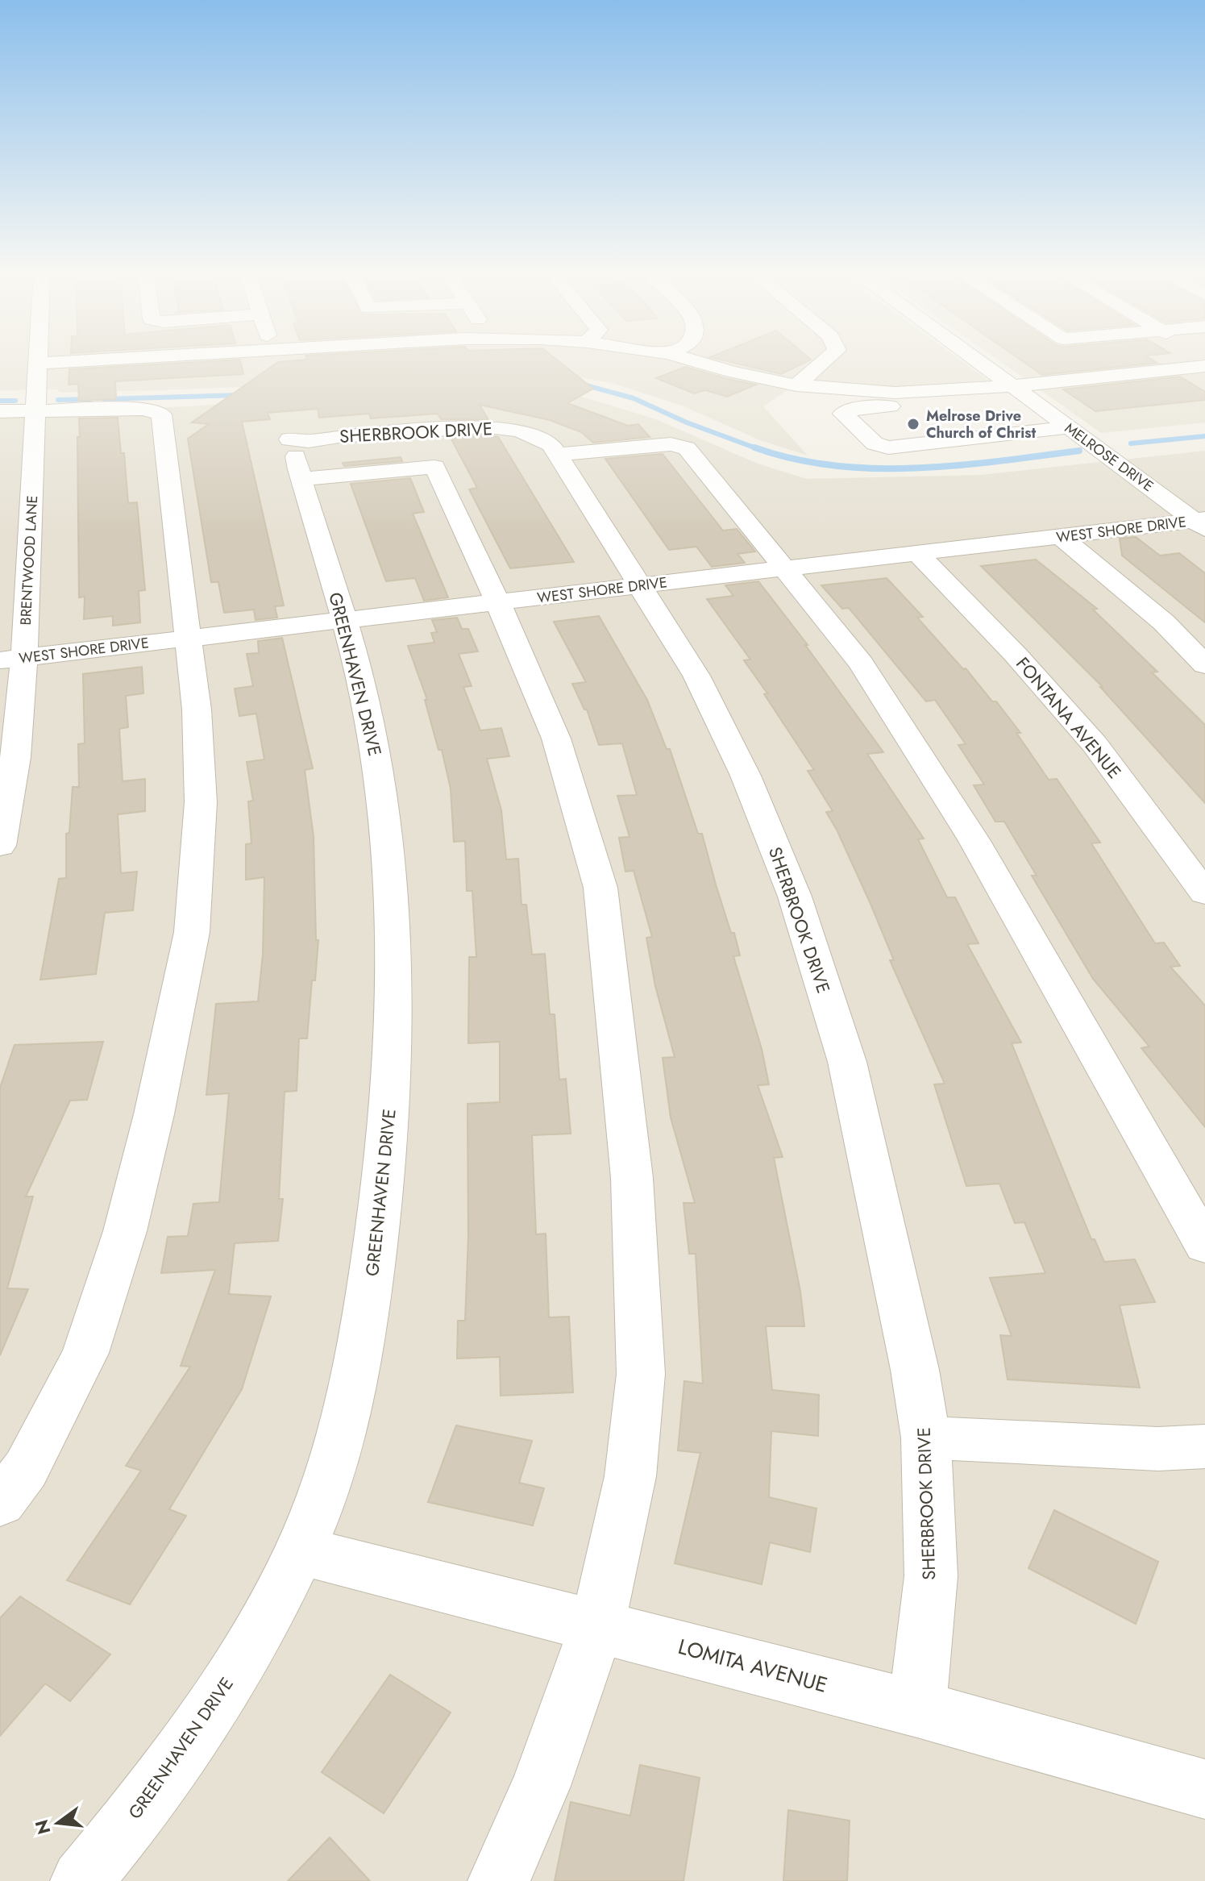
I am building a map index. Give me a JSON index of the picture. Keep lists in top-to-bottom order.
{
  "streets": {
    "street": [
      "SHERBROOK DRIVE",
      "MELROSE DRIVE",
      "WEST SHORE DRIVE",
      "BRENTWOOD LANE",
      "GREENHAVEN DRIVE",
      "FONTANA AVENUE",
      "LOMITA AVENUE"
    ]
  },
  "crossings": [
    ["SHERBROOK DRIVE", "WEST SHORE DRIVE"],
    ["SHERBROOK DRIVE", "GREENHAVEN DRIVE"],
    ["SHERBROOK DRIVE", "LOMITA AVENUE"],
    ["MELROSE DRIVE", "WEST SHORE DRIVE"],
    ["WEST SHORE DRIVE", "BRENTWOOD LANE"],
    ["WEST SHORE DRIVE", "GREENHAVEN DRIVE"],
    ["WEST SHORE DRIVE", "FONTANA AVENUE"],
    ["GREENHAVEN DRIVE", "LOMITA AVENUE"]
  ],
  "places": ["Melrose Drive Church of Christ"],
  "north": "left"
}
